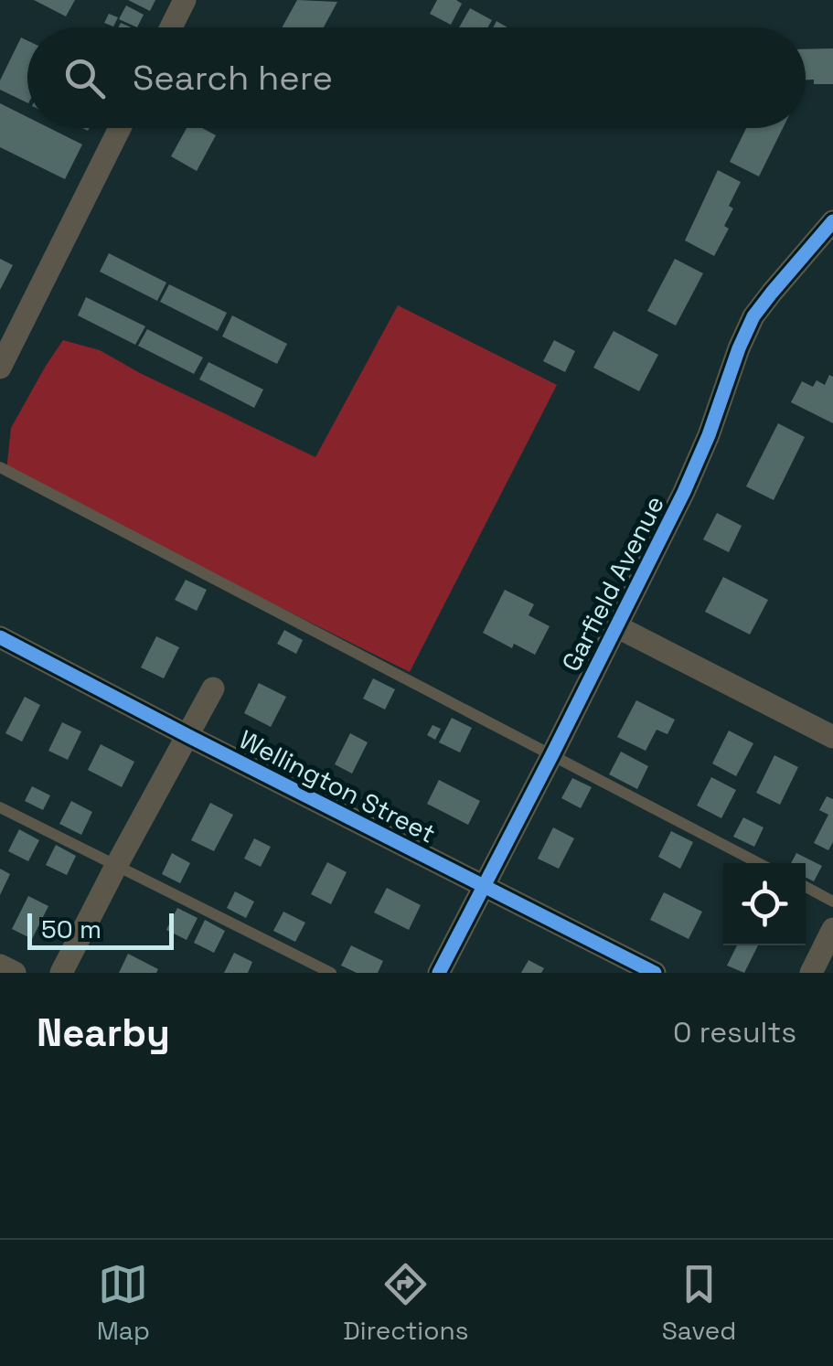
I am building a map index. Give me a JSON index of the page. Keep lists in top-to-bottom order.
{
  "streets": {
    "street": ["Garfield Avenue", "Wellington Street"]
  },
  "crossings": [
    ["Garfield Avenue", "Wellington Street"]
  ],
  "scale_bar": "50 m",
  "page": {
    "search": "Search here",
    "scale": "50 m",
    "heading": ["Nearby", "0 results"],
    "nav": ["Map", "Directions", "Saved"]
  }
}
